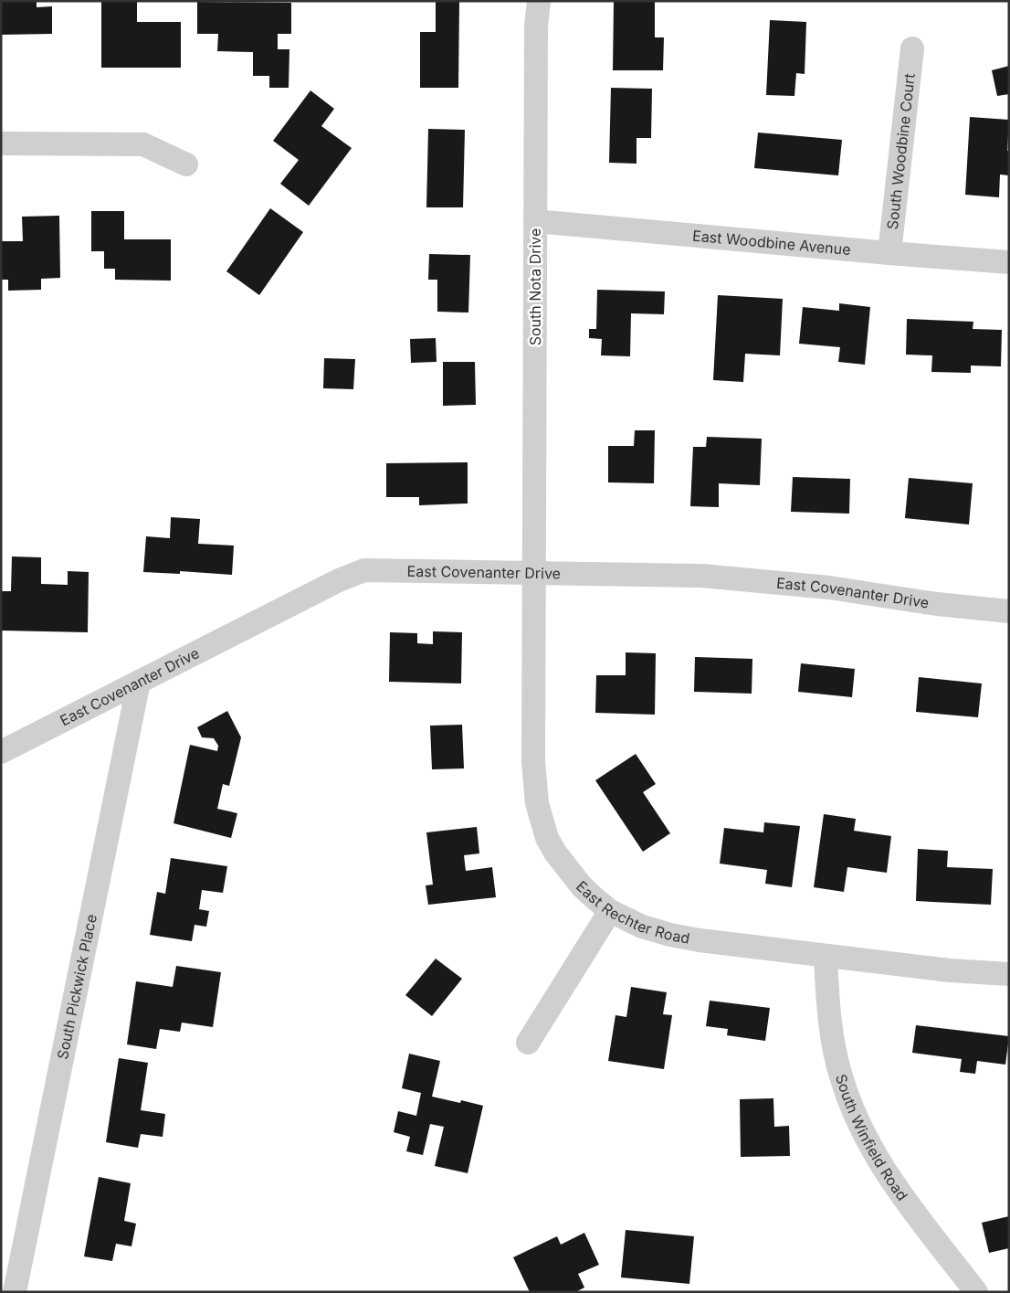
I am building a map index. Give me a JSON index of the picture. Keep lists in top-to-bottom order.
{
  "streets": {
    "street": [
      "South Woodbine Court",
      "East Woodbine Avenue",
      "South Nota Drive",
      "East Covenanter Drive",
      "East Rechter Road",
      "South Pickwick Place",
      "South Winfield Road"
    ]
  },
  "crossings": [
    ["South Woodbine Court", "East Woodbine Avenue"],
    ["East Woodbine Avenue", "South Nota Drive"],
    ["South Nota Drive", "East Covenanter Drive"],
    ["South Nota Drive", "East Rechter Road"],
    ["East Covenanter Drive", "East Rechter Road"],
    ["East Covenanter Drive", "South Pickwick Place"],
    ["East Rechter Road", "South Winfield Road"]
  ]
}
